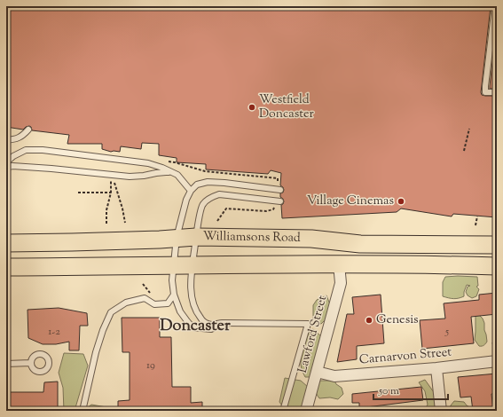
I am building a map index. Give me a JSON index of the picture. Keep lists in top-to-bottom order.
{
  "streets": {
    "main road": ["Williamsons Road"],
    "street": ["Lawford Street", "Carnarvon Street"]
  },
  "crossings": [
    ["Williamsons Road", "Lawford Street"],
    ["Lawford Street", "Carnarvon Street"]
  ],
  "districts": ["Doncaster"],
  "places": ["Westfield Doncaster", "Village Cinemas", "Genesis"],
  "house_numbers": ["1-2", "5", "19"],
  "scale_bar": "50 m"
}
